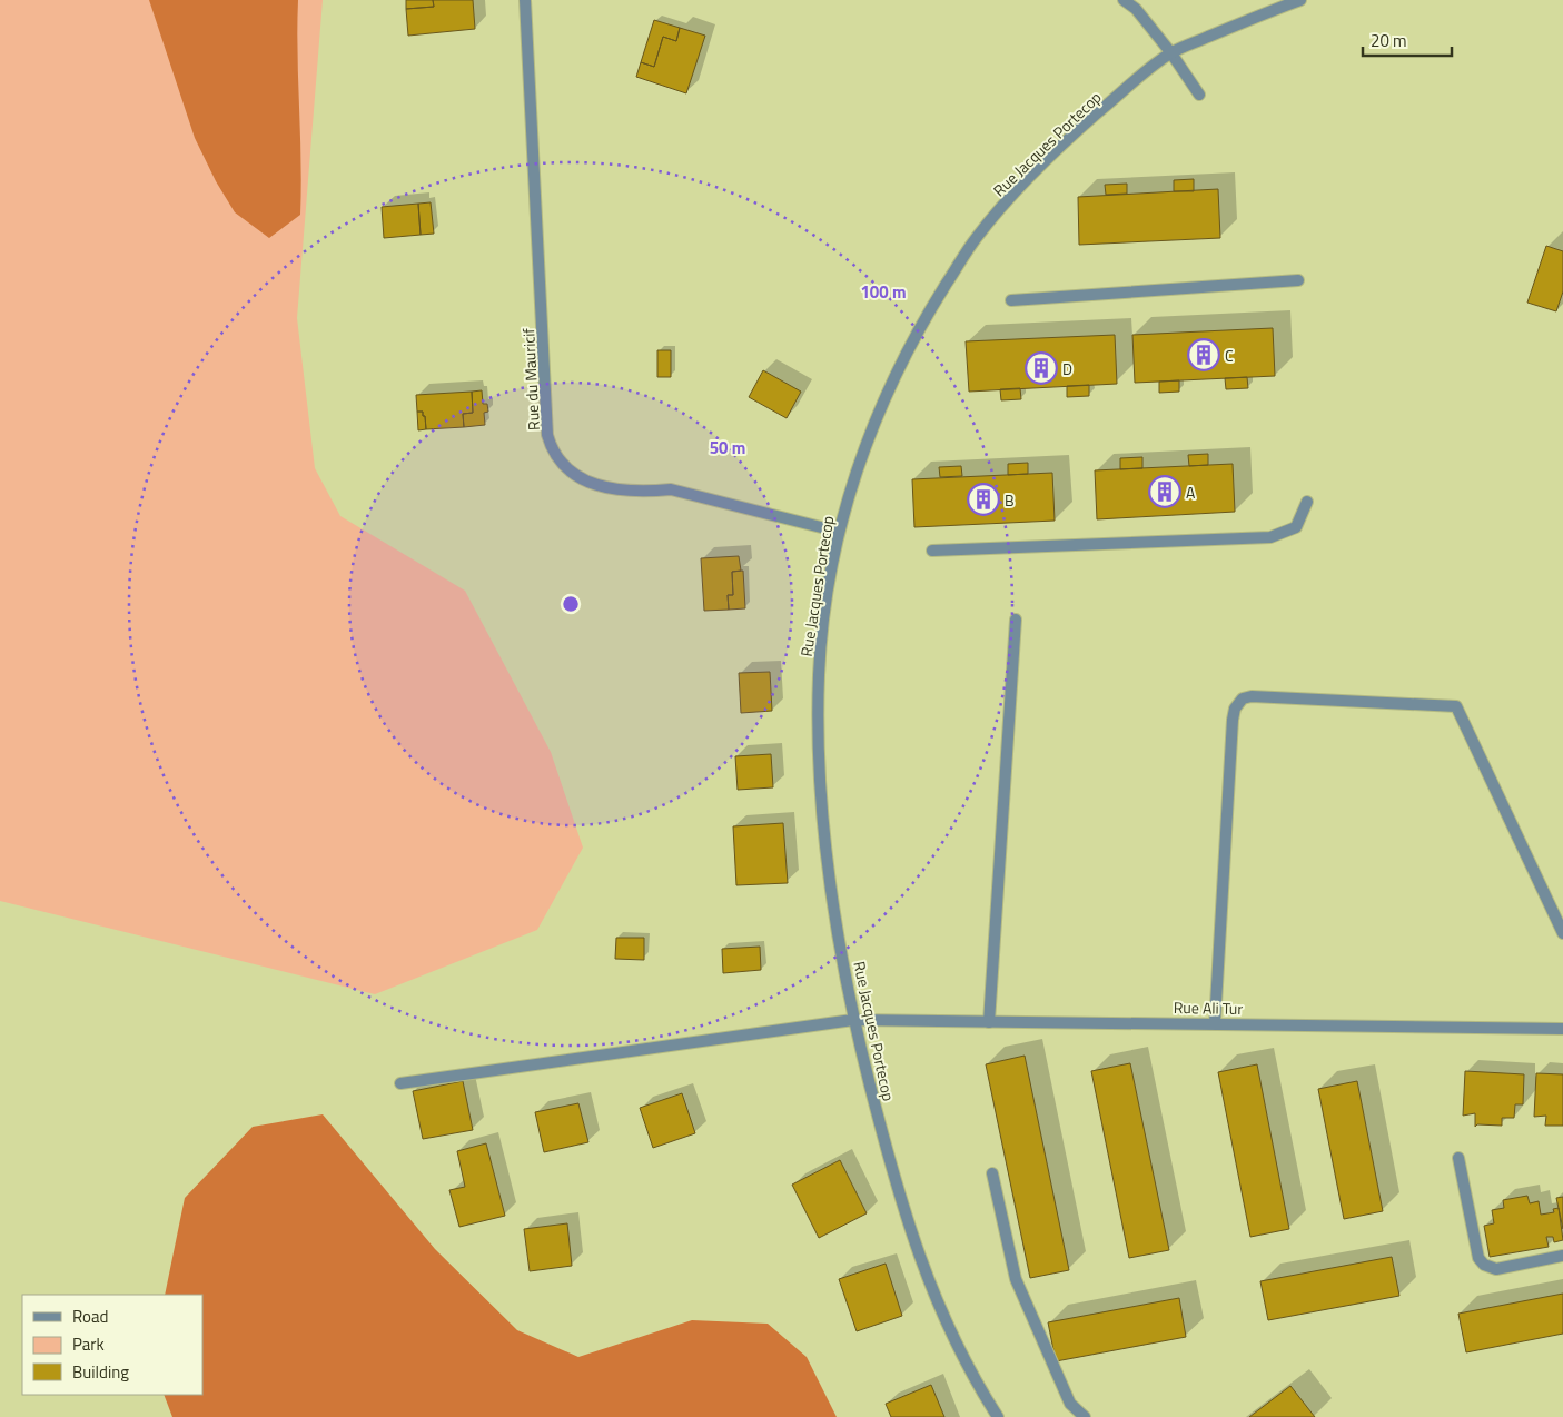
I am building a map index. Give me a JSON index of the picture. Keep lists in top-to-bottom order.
{
  "streets": {
    "street": ["Rue Jacques Portecop", "Rue du Mauricif", "Rue Ali Tur"]
  },
  "crossings": [
    ["Rue Jacques Portecop", "Rue du Mauricif"],
    ["Rue Jacques Portecop", "Rue Ali Tur"]
  ],
  "places": {
    "building": [
      "C",
      "D",
      "A",
      "B"
    ]
  },
  "legend": ["Road", "Park", "Building"],
  "scale_bar": "20 m",
  "rings": ["100 m", "50 m"]
}
